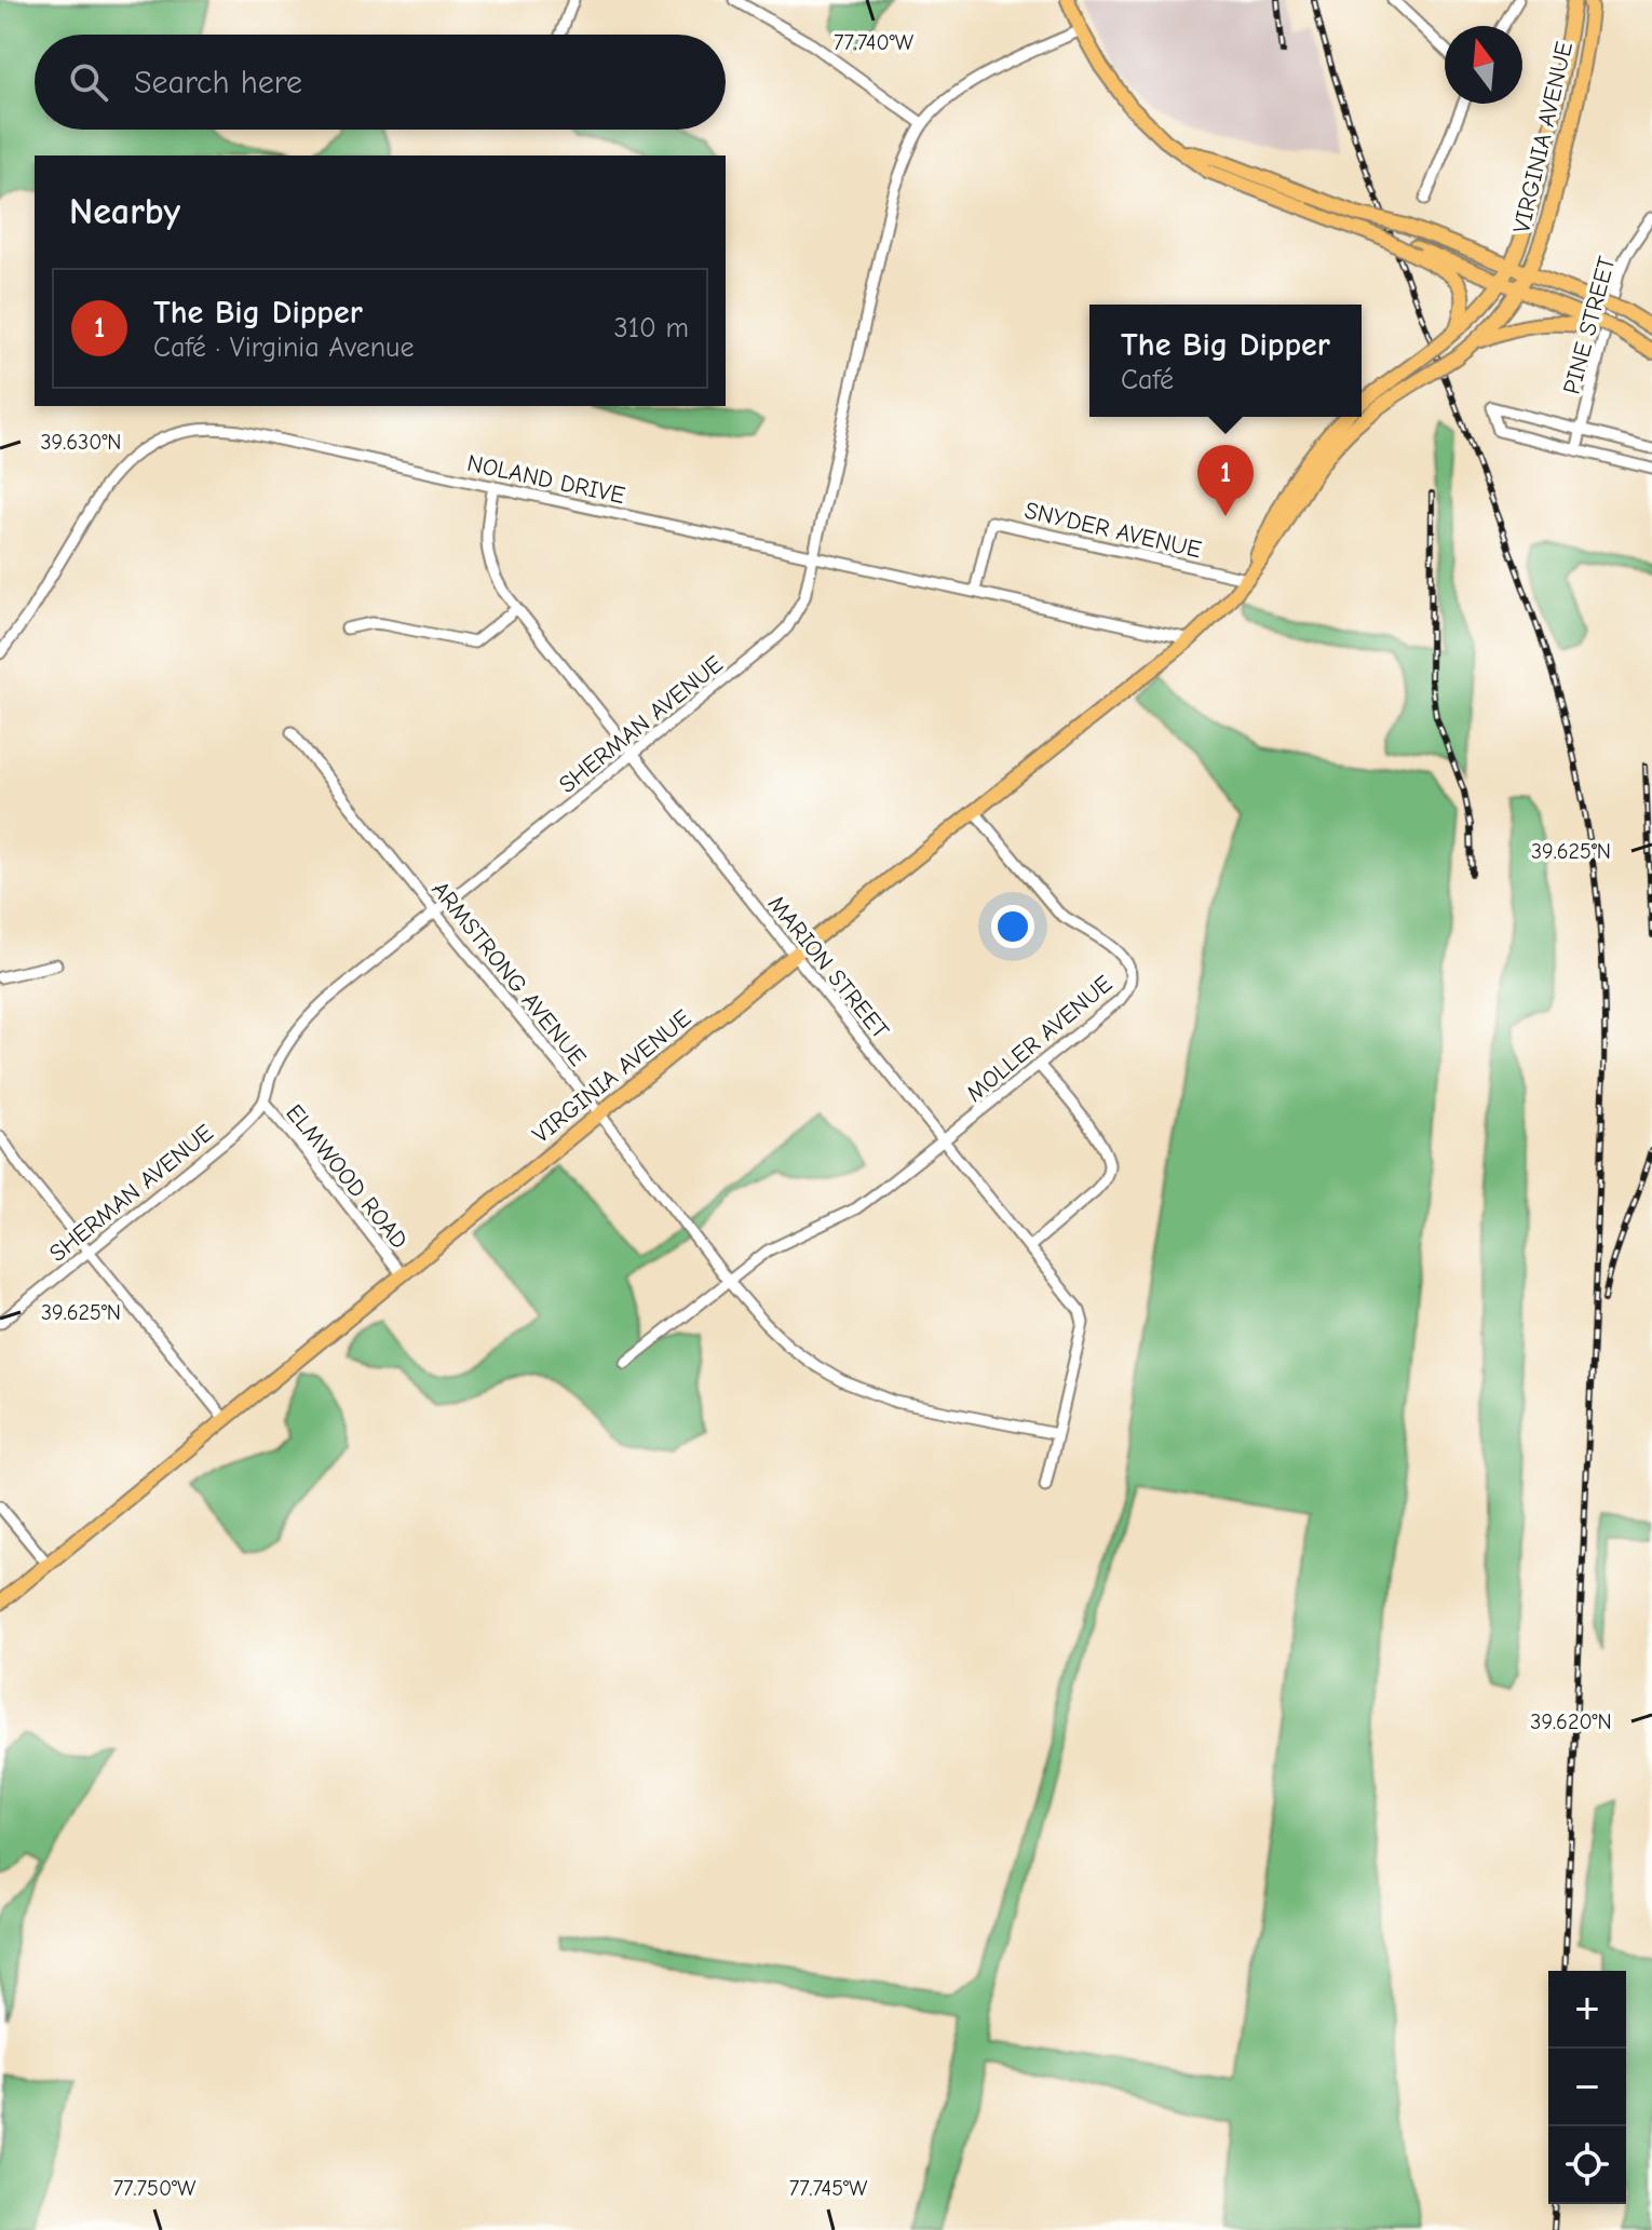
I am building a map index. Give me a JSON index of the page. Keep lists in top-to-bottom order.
{
  "streets": {
    "main road": ["VIRGINIA AVENUE"],
    "street": [
      "PINE STREET",
      "NOLAND DRIVE",
      "SNYDER AVENUE",
      "SHERMAN AVENUE",
      "MARION STREET",
      "ARMSTRONG AVENUE",
      "MOLLER AVENUE",
      "ELMWOOD ROAD"
    ]
  },
  "crossings": [
    ["VIRGINIA AVENUE", "NOLAND DRIVE"],
    ["VIRGINIA AVENUE", "SNYDER AVENUE"],
    ["VIRGINIA AVENUE", "MARION STREET"],
    ["VIRGINIA AVENUE", "ARMSTRONG AVENUE"],
    ["VIRGINIA AVENUE", "MOLLER AVENUE"],
    ["VIRGINIA AVENUE", "ELMWOOD ROAD"],
    ["NOLAND DRIVE", "SNYDER AVENUE"],
    ["NOLAND DRIVE", "SHERMAN AVENUE"],
    ["NOLAND DRIVE", "MARION STREET"],
    ["SHERMAN AVENUE", "MARION STREET"],
    ["SHERMAN AVENUE", "ARMSTRONG AVENUE"],
    ["SHERMAN AVENUE", "ELMWOOD ROAD"],
    ["MARION STREET", "ARMSTRONG AVENUE"],
    ["MARION STREET", "MOLLER AVENUE"],
    ["ARMSTRONG AVENUE", "MOLLER AVENUE"]
  ],
  "north": "top",
  "page": {
    "search": "Search here",
    "heading": "Nearby",
    "list": [
      {
        "mark": "1",
        "name": "The Big Dipper",
        "note": "Café · Virginia Avenue",
        "value": "310 m"
      }
    ],
    "popup": ["The Big Dipper", "Café"],
    "pins": "1",
    "map_buttons": ["+", "−"]
  },
  "coordinates": [
    "77.740°W",
    "39.630°N",
    "39.625°N",
    "39.620°N",
    "77.750°W",
    "77.745°W"
  ]
}
